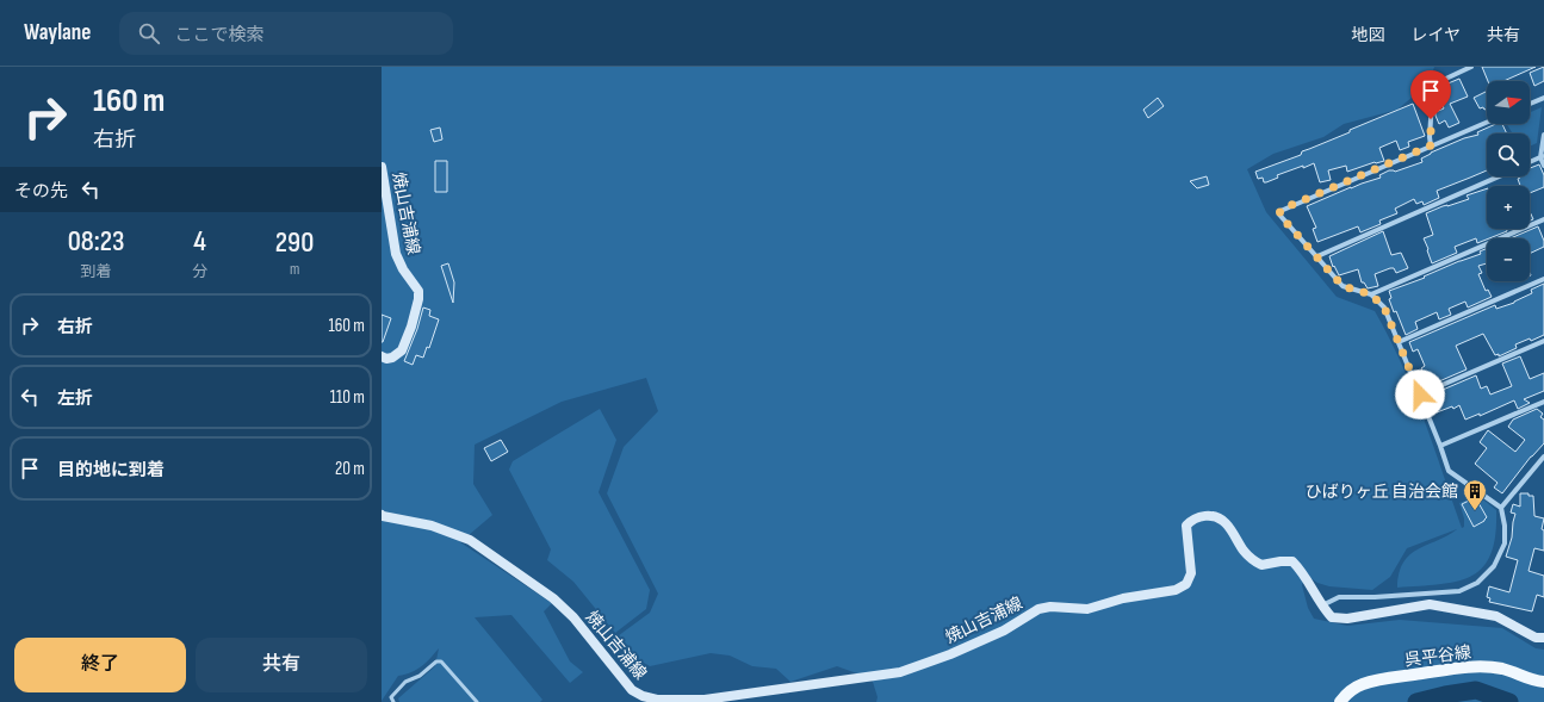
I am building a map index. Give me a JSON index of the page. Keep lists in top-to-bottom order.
{
  "streets": {
    "main road": ["焼山吉浦線", "呉平谷線"]
  },
  "places": {
    "building": ["ひばりヶ丘 自治会館"]
  },
  "north": "right",
  "page": {
    "header": "Waylane",
    "search": "ここで検索",
    "nav": ["地図", "レイヤ", "共有"],
    "turn": ["160 m", "右折"],
    "map_buttons": ["+", "−"],
    "then": "その先",
    "eta": [
      "08:23",
      "到着",
      "4",
      "分",
      "290",
      "m"
    ],
    "list": [
      {
        "name": "右折",
        "value": "160 m"
      },
      {
        "name": "左折",
        "value": "110 m"
      },
      {
        "name": "目的地に到着",
        "value": "20 m"
      }
    ],
    "buttons": ["終了", "共有"]
  }
}
